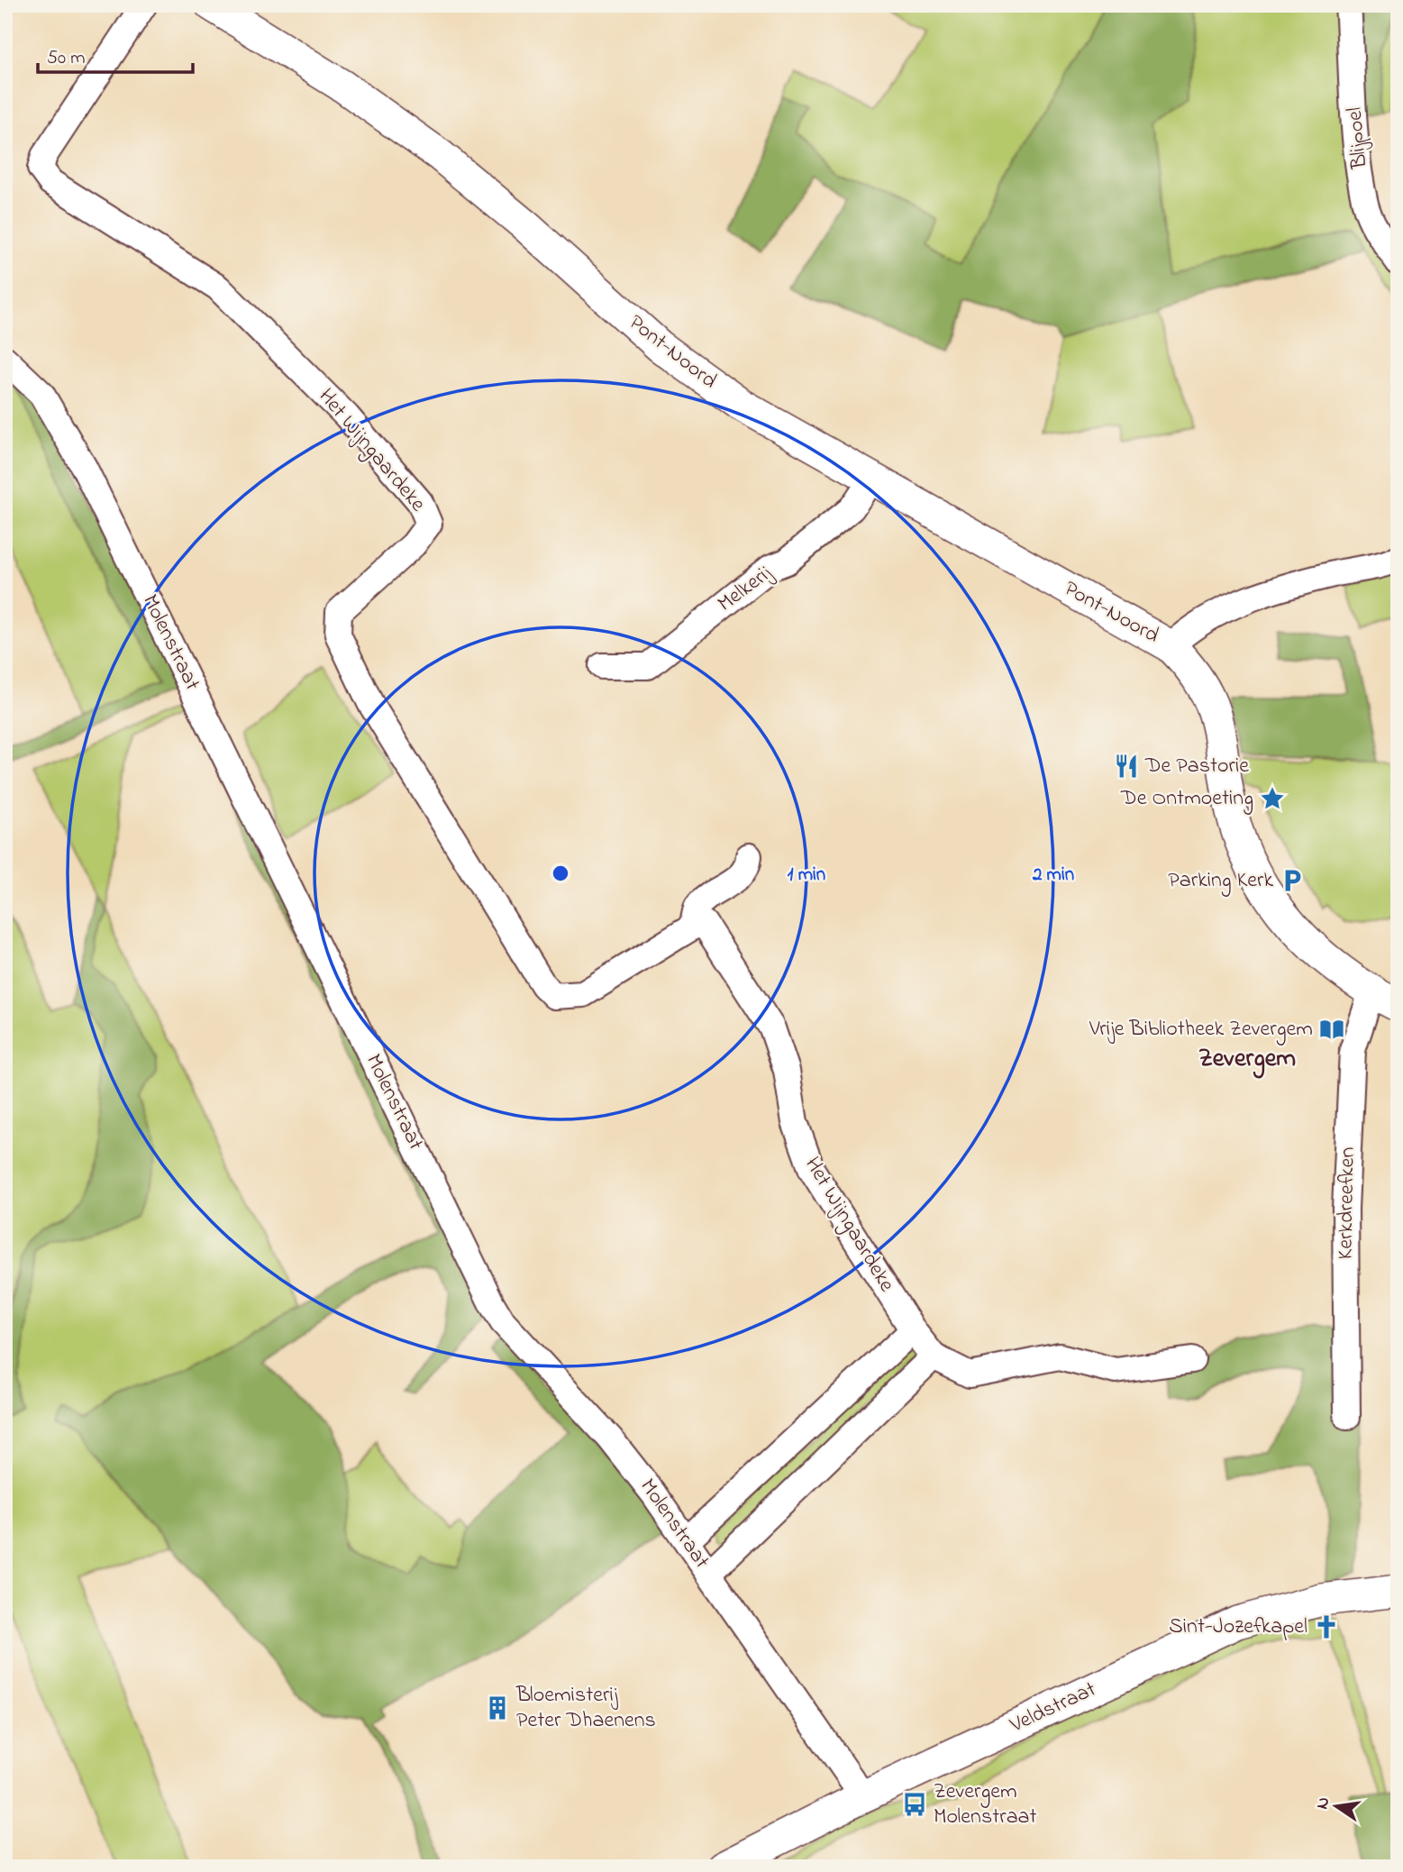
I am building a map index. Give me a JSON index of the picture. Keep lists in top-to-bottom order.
{
  "streets": {
    "street": [
      "Blijpoel",
      "Pont-Noord",
      "Het Wijngaardeke",
      "Melkerij",
      "Molenstraat",
      "Kerkdreefken",
      "Veldstraat"
    ]
  },
  "crossings": [
    ["Pont-Noord", "Melkerij"],
    ["Pont-Noord", "Kerkdreefken"],
    ["Molenstraat", "Veldstraat"]
  ],
  "districts": ["Zevergem"],
  "places": {
    "restaurant": ["De Pastorie"],
    "place": ["De Ontmoeting"],
    "parking": ["Parking Kerk"],
    "library": ["Vrije Bibliotheek Zevergem"],
    "church": ["Sint-Jozefkapel"],
    "building": ["Bloemisterij Peter Dhaenens"],
    "bus stop": ["Zevergem Molenstraat"]
  },
  "scale_bar": "50 m",
  "north": "left",
  "rings": ["1 min", "2 min"]
}
